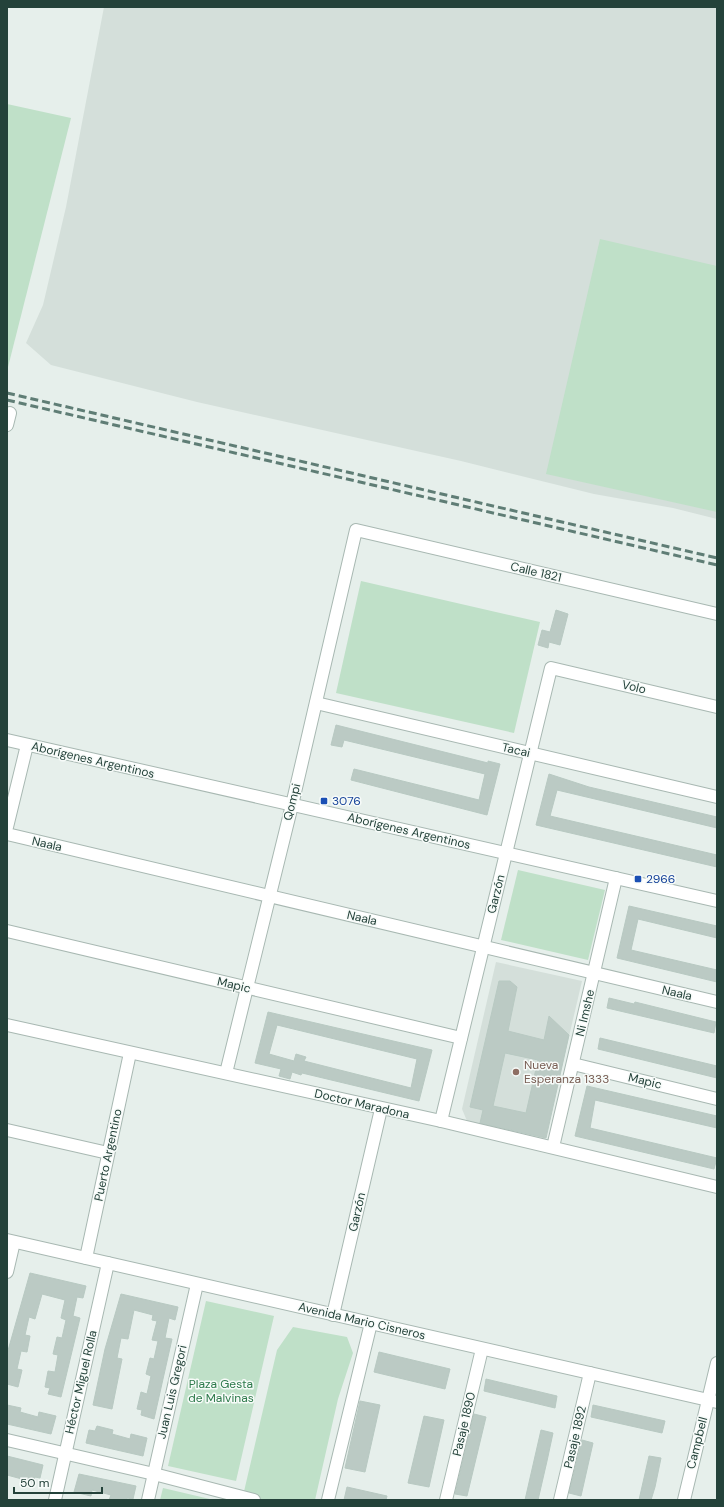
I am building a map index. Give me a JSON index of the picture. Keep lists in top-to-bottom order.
{
  "streets": {
    "street": [
      "Calle 1821",
      "Volo",
      "Tacai",
      "Aborígenes Argentinos",
      "Qompi",
      "Naala",
      "Garzón",
      "Mapic",
      "Ni Imshe",
      "Doctor Maradona",
      "Puerto Argentino",
      "Avenida Mario Cisneros",
      "Héctor Miguel Rolla",
      "Juan Luis Gregori",
      "Pasaje 1890",
      "Pasaje 1892",
      "Campbell"
    ]
  },
  "crossings": [
    ["Calle 1821", "Qompi"],
    ["Volo", "Garzón"],
    ["Tacai", "Qompi"],
    ["Tacai", "Garzón"],
    ["Aborígenes Argentinos", "Qompi"],
    ["Aborígenes Argentinos", "Garzón"],
    ["Aborígenes Argentinos", "Ni Imshe"],
    ["Qompi", "Naala"],
    ["Qompi", "Mapic"],
    ["Qompi", "Doctor Maradona"],
    ["Naala", "Garzón"],
    ["Naala", "Ni Imshe"],
    ["Garzón", "Mapic"],
    ["Garzón", "Doctor Maradona"],
    ["Garzón", "Avenida Mario Cisneros"],
    ["Mapic", "Ni Imshe"],
    ["Ni Imshe", "Doctor Maradona"],
    ["Doctor Maradona", "Puerto Argentino"],
    ["Puerto Argentino", "Avenida Mario Cisneros"],
    ["Avenida Mario Cisneros", "Héctor Miguel Rolla"],
    ["Avenida Mario Cisneros", "Juan Luis Gregori"],
    ["Avenida Mario Cisneros", "Pasaje 1890"],
    ["Avenida Mario Cisneros", "Pasaje 1892"],
    ["Avenida Mario Cisneros", "Campbell"]
  ],
  "parks": ["Plaza Gesta de Malvinas"],
  "places": {
    "transit": ["3076", "2966"],
    "other": ["Nueva Esperanza 1333"]
  },
  "scale_bar": "50 m"
}
